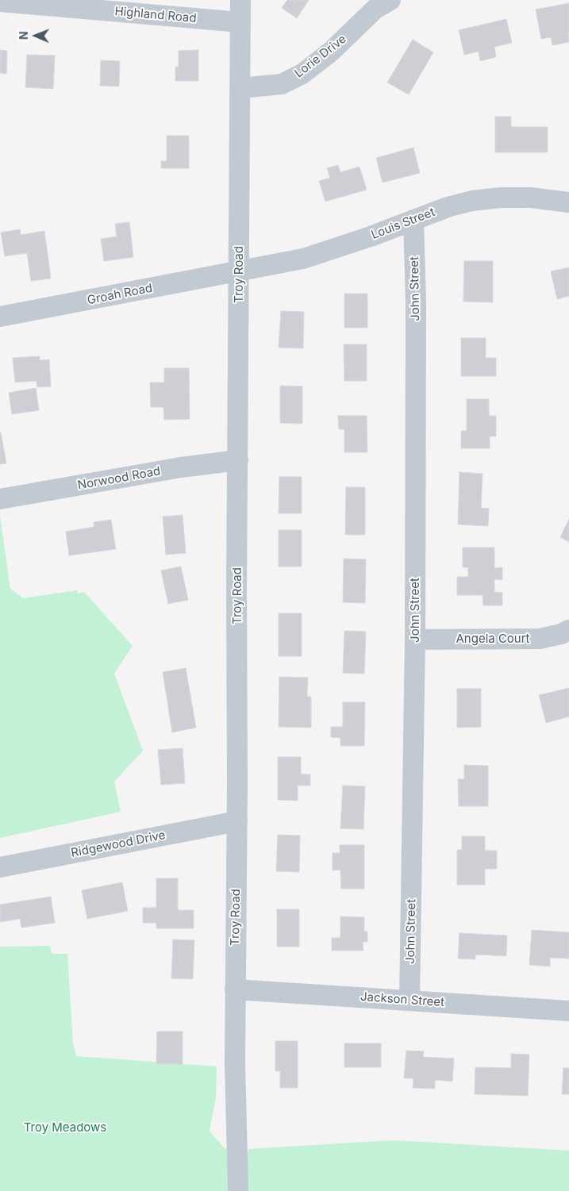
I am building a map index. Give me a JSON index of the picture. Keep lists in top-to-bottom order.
{
  "streets": {
    "street": [
      "Highland Road",
      "Lorie Drive",
      "Louis Street",
      "Troy Road",
      "John Street",
      "Groah Road",
      "Norwood Road",
      "Angela Court",
      "Ridgewood Drive",
      "Jackson Street"
    ]
  },
  "crossings": [
    ["Highland Road", "Troy Road"],
    ["Lorie Drive", "Troy Road"],
    ["Louis Street", "Troy Road"],
    ["Louis Street", "John Street"],
    ["Louis Street", "Groah Road"],
    ["Troy Road", "Groah Road"],
    ["Troy Road", "Norwood Road"],
    ["Troy Road", "Ridgewood Drive"],
    ["Troy Road", "Jackson Street"],
    ["John Street", "Angela Court"],
    ["John Street", "Jackson Street"]
  ],
  "parks": ["Troy Meadows"],
  "north": "left"
}
